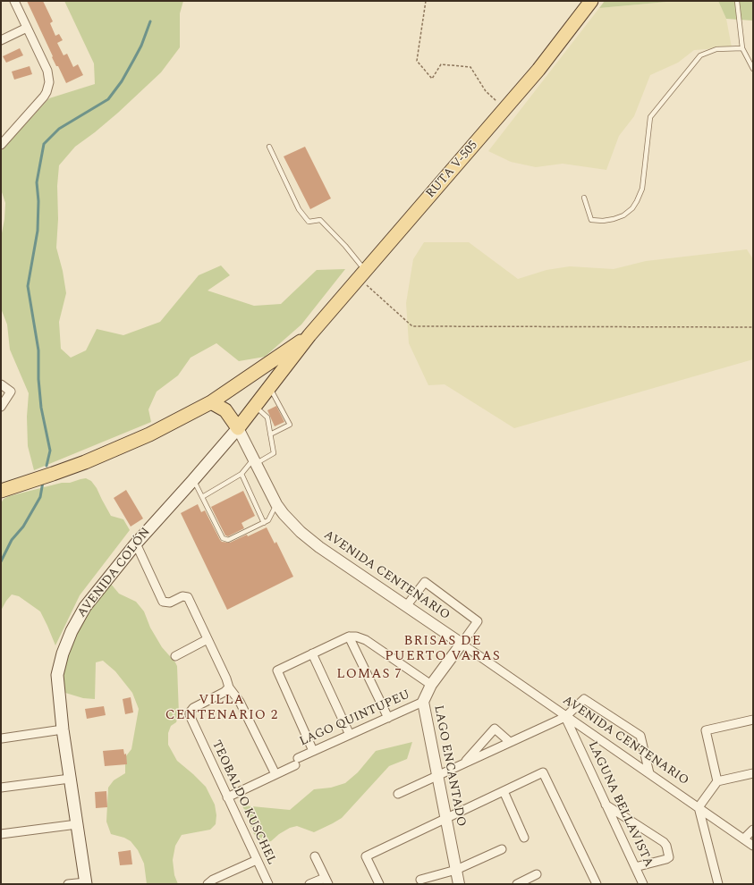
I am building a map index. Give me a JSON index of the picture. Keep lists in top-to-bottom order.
{
  "streets": {
    "main road": ["RUTA V-505", "AVENIDA COLÓN"],
    "street": [
      "AVENIDA CENTENARIO",
      "LAGO QUINTUPEU",
      "LAGO ENCANTADO",
      "TEOBALDO KUSCHEL",
      "LAGUNA BELLAVISTA"
    ]
  },
  "crossings": [
    ["RUTA V-505", "AVENIDA COLÓN"],
    ["AVENIDA COLÓN", "AVENIDA CENTENARIO"],
    ["AVENIDA CENTENARIO", "LAGO ENCANTADO"],
    ["AVENIDA CENTENARIO", "LAGUNA BELLAVISTA"],
    ["LAGO QUINTUPEU", "LAGO ENCANTADO"],
    ["LAGO QUINTUPEU", "TEOBALDO KUSCHEL"]
  ],
  "districts": ["BRISAS DE PUERTO VARAS", "LOMAS 7", "VILLA CENTENARIO 2"]
}
